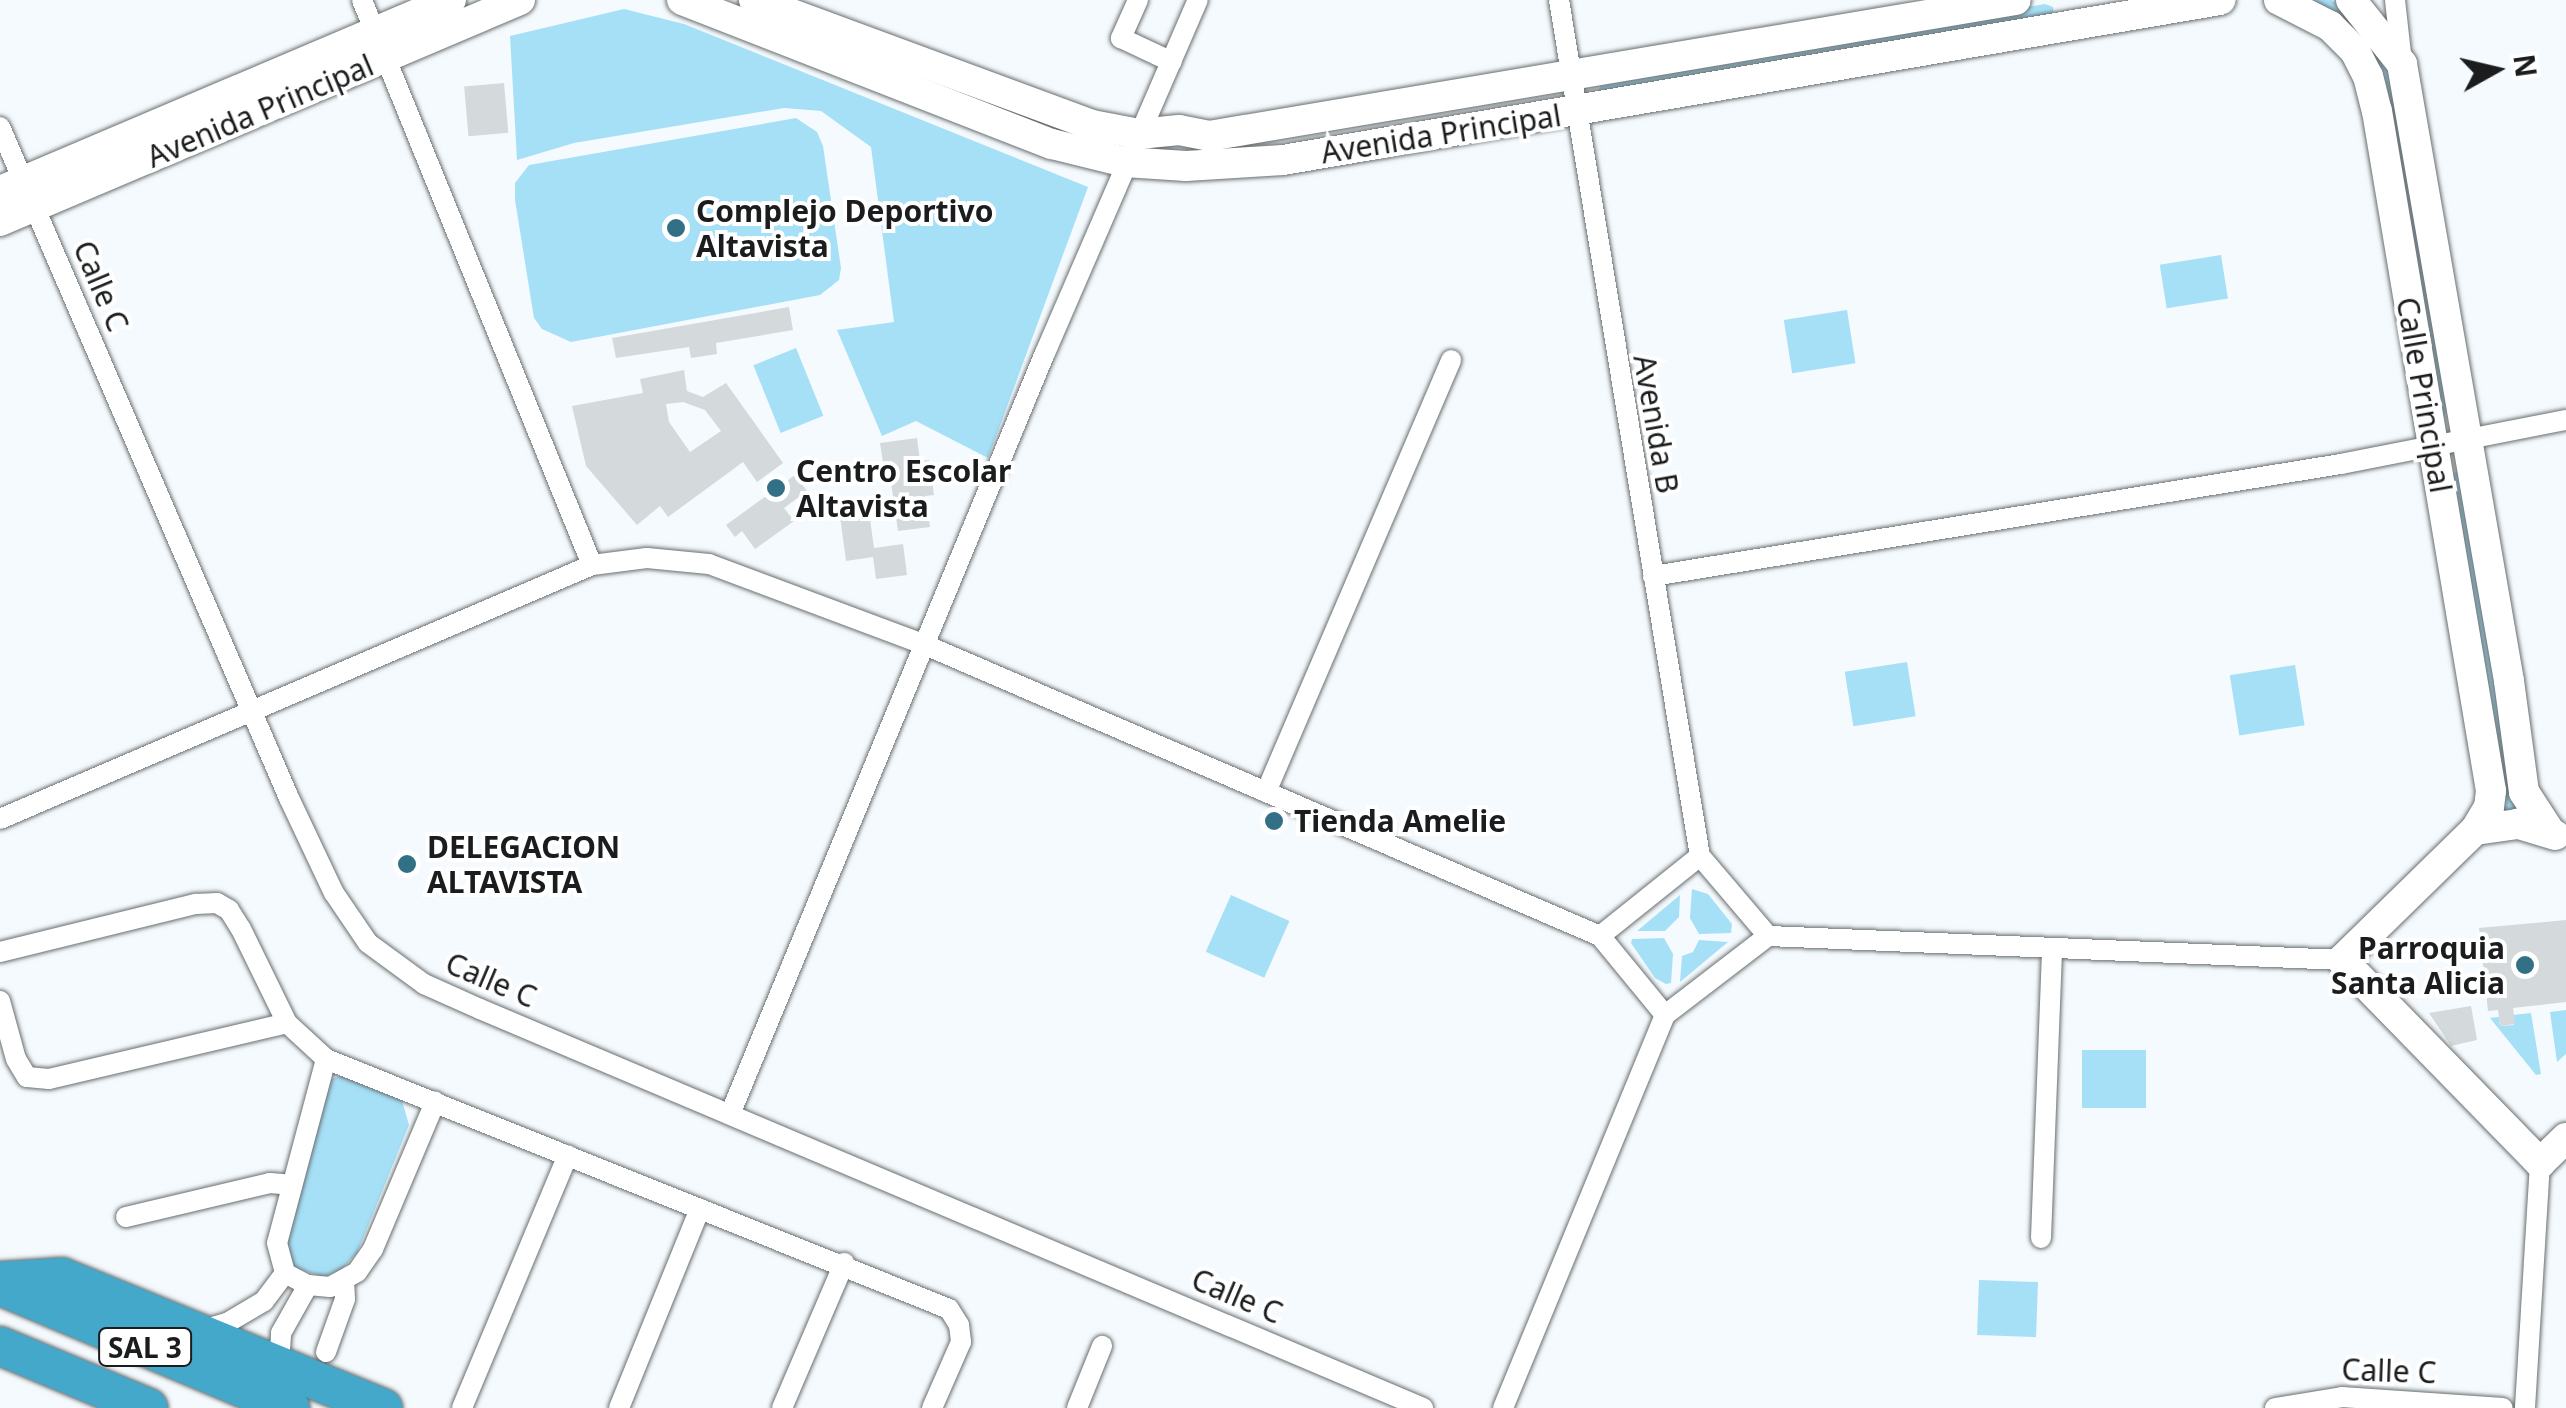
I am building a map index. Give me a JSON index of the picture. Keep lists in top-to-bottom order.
{
  "streets": {
    "highway": ["SAL 3"],
    "street": [
      "Avenida Principal",
      "Calle C",
      "Calle Principal",
      "Avenida B"
    ]
  },
  "crossings": [
    ["Avenida Principal", "Calle C"],
    ["Avenida Principal", "Avenida B"]
  ],
  "places": [
    "Complejo Deportivo Altavista",
    "Centro Escolar Altavista",
    "Tienda Amelie",
    "DELEGACION ALTAVISTA",
    "Parroquia Santa Alicia"
  ],
  "north": "right"
}
